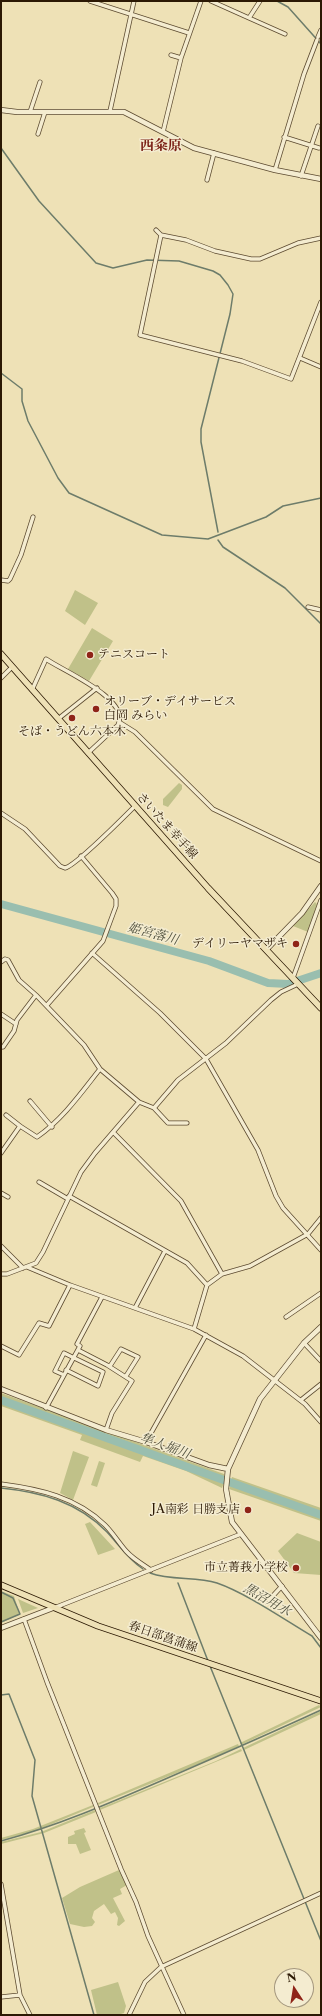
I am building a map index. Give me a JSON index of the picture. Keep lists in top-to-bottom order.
{
  "streets": {
    "main road": ["さいたま幸手線", "春日部菖蒲線"]
  },
  "districts": ["西粂原"],
  "water": ["姫宮落川", "隼人堀川", "黒沼用水"],
  "places": [
    "テニスコート",
    "オリーブ・デイサービス 白岡 みらい",
    "そば・うどん六本木",
    "デイリーヤマザキ",
    "JA南彩 日勝支店",
    "市立菁莪小学校"
  ],
  "north": "top"
}
